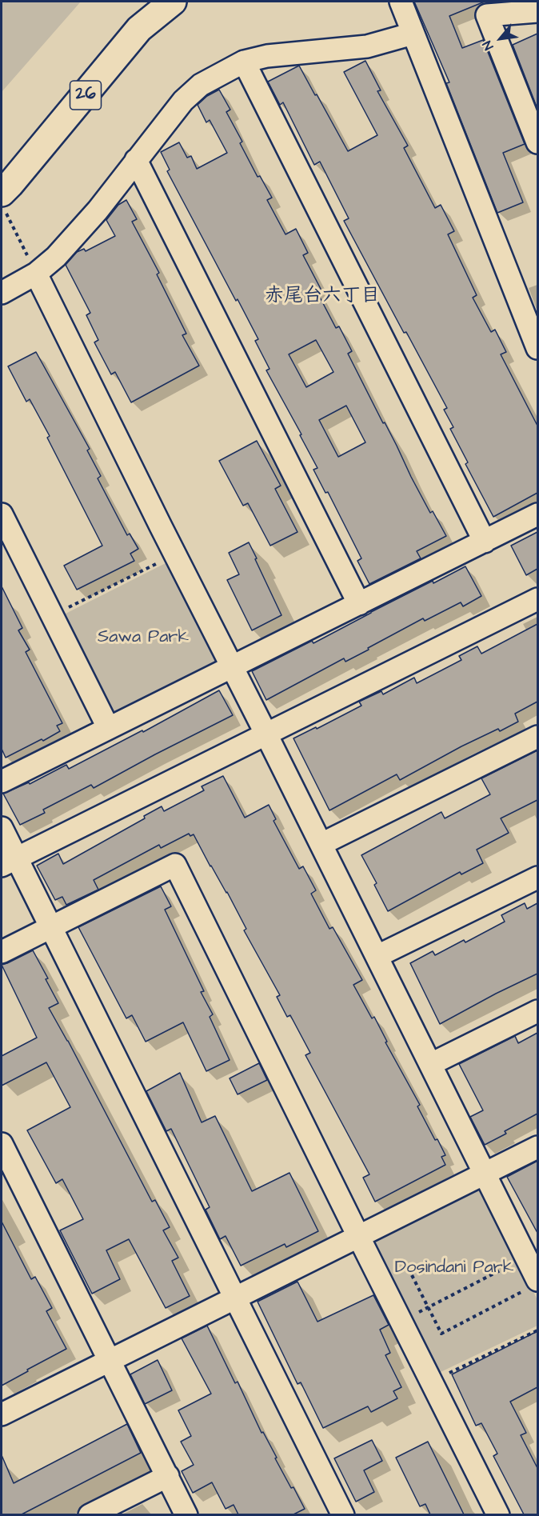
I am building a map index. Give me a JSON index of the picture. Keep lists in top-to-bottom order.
{
  "streets": {
    "main road": ["26"]
  },
  "districts": ["赤尾台六丁目"],
  "parks": ["Sawa Park", "Dosindani Park"],
  "north": "bottom left"
}
